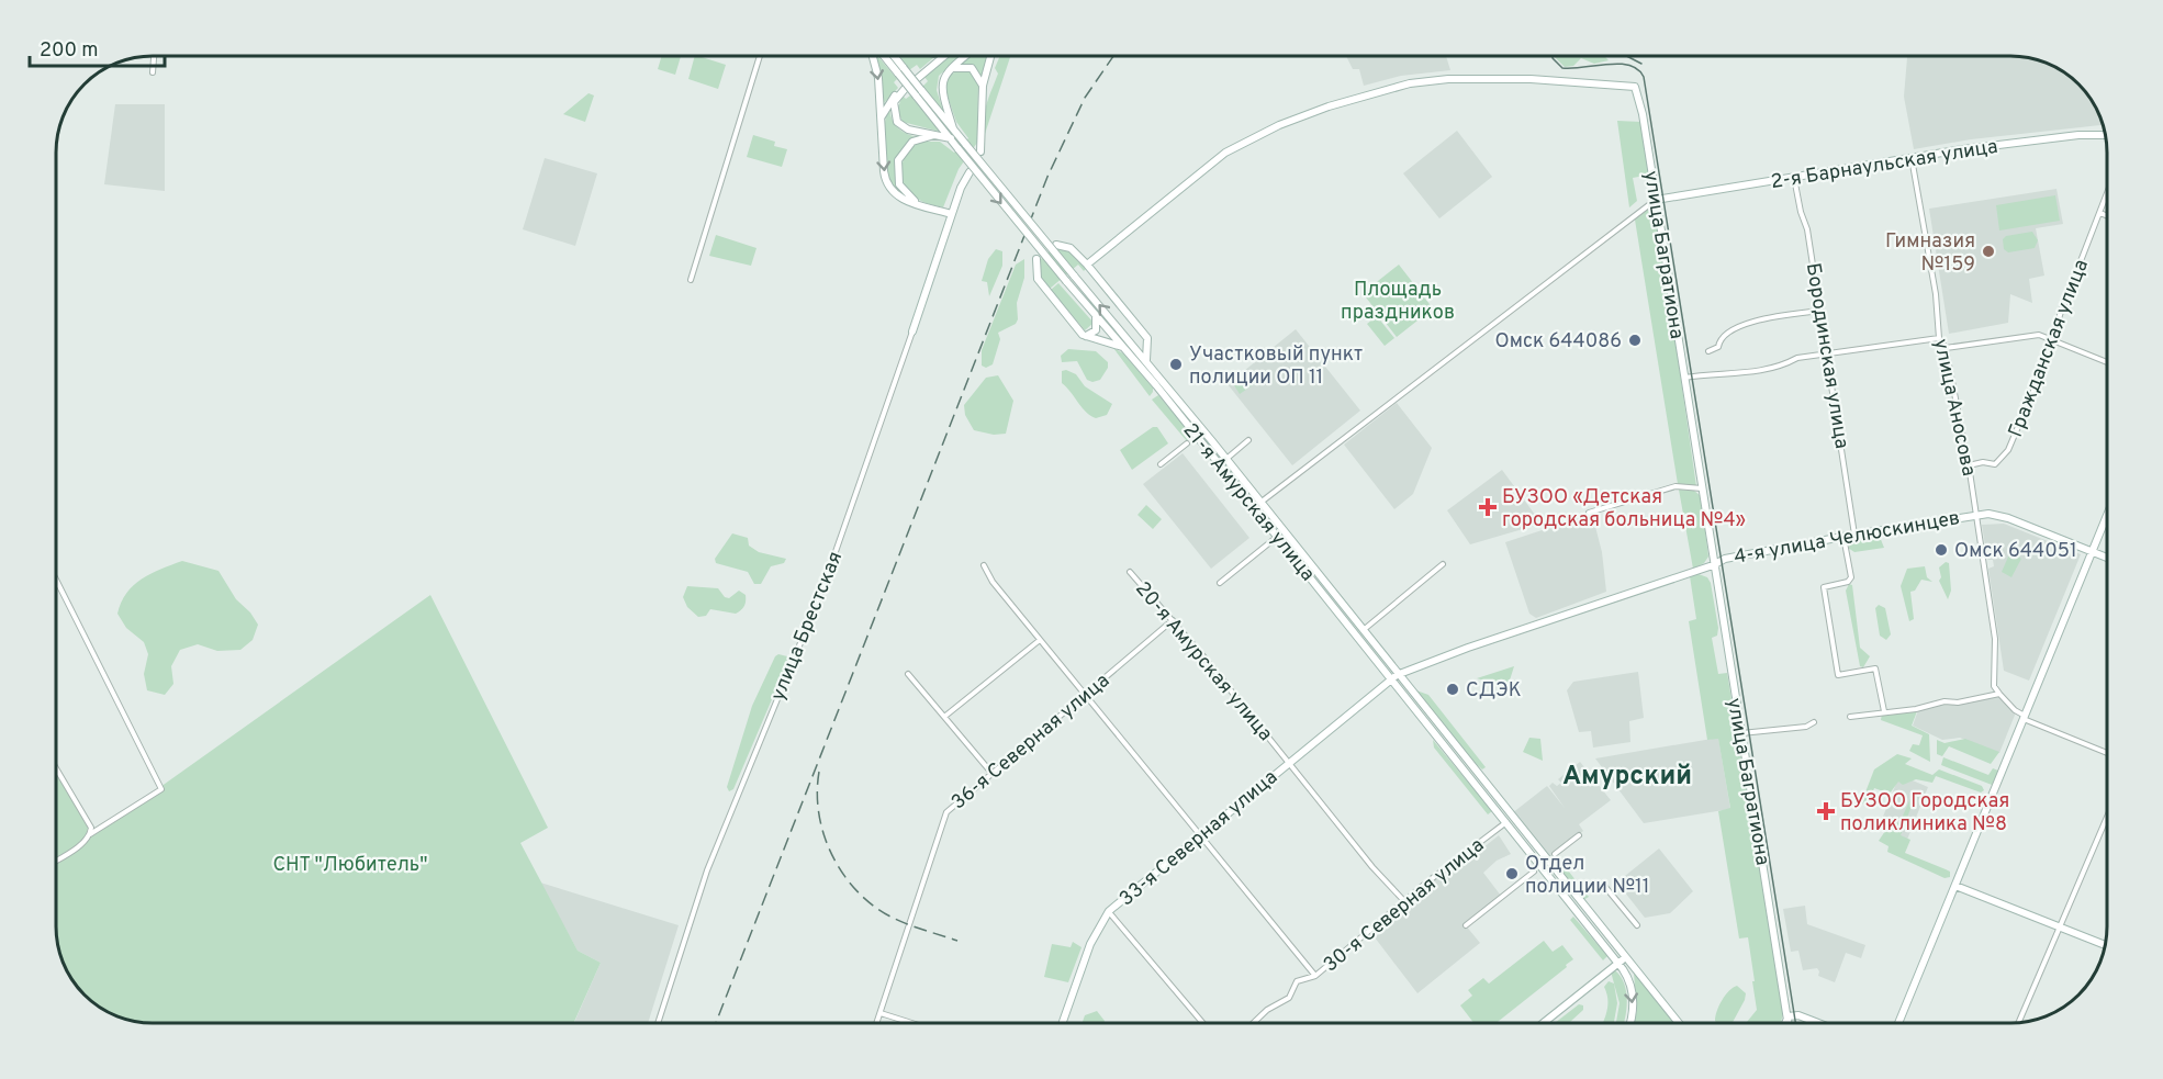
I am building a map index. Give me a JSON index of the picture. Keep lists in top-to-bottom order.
{
  "streets": {
    "main road": [
      "2-я Барнаульская улица",
      "улица Багратиона",
      "21-я Амурская улица",
      "4-я улица Челюскинцев",
      "улица Брестская",
      "33-я Северная улица"
    ],
    "street": [
      "Гражданская улица",
      "Бородинская улица",
      "улица Аносова",
      "20-я Амурская улица",
      "36-я Северная улица",
      "30-я Северная улица"
    ]
  },
  "crossings": [
    ["2-я Барнаульская улица", "улица Багратиона"],
    ["2-я Барнаульская улица", "Бородинская улица"],
    ["2-я Барнаульская улица", "улица Аносова"],
    ["улица Багратиона", "4-я улица Челюскинцев"],
    ["Гражданская улица", "улица Аносова"],
    ["Бородинская улица", "4-я улица Челюскинцев"],
    ["улица Аносова", "4-я улица Челюскинцев"],
    ["21-я Амурская улица", "4-я улица Челюскинцев"],
    ["21-я Амурская улица", "33-я Северная улица"],
    ["21-я Амурская улица", "30-я Северная улица"],
    ["4-я улица Челюскинцев", "33-я Северная улица"],
    ["20-я Амурская улица", "36-я Северная улица"],
    ["20-я Амурская улица", "33-я Северная улица"],
    ["20-я Амурская улица", "30-я Северная улица"]
  ],
  "districts": ["Амурский"],
  "parks": ["Площадь праздников", "СНТ \"Любитель\""],
  "places": {
    "other": [
      "Гимназия №159",
      "Омск 644086",
      "Участковый пункт полиции ОП 11",
      "Омск 644051",
      "СДЭК",
      "Отдел полиции №11"
    ],
    "health": ["БУЗОО «Детская городская больница №4»", "БУЗОО Городская поликлиника №8"]
  },
  "scale_bar": "200 m"
}
